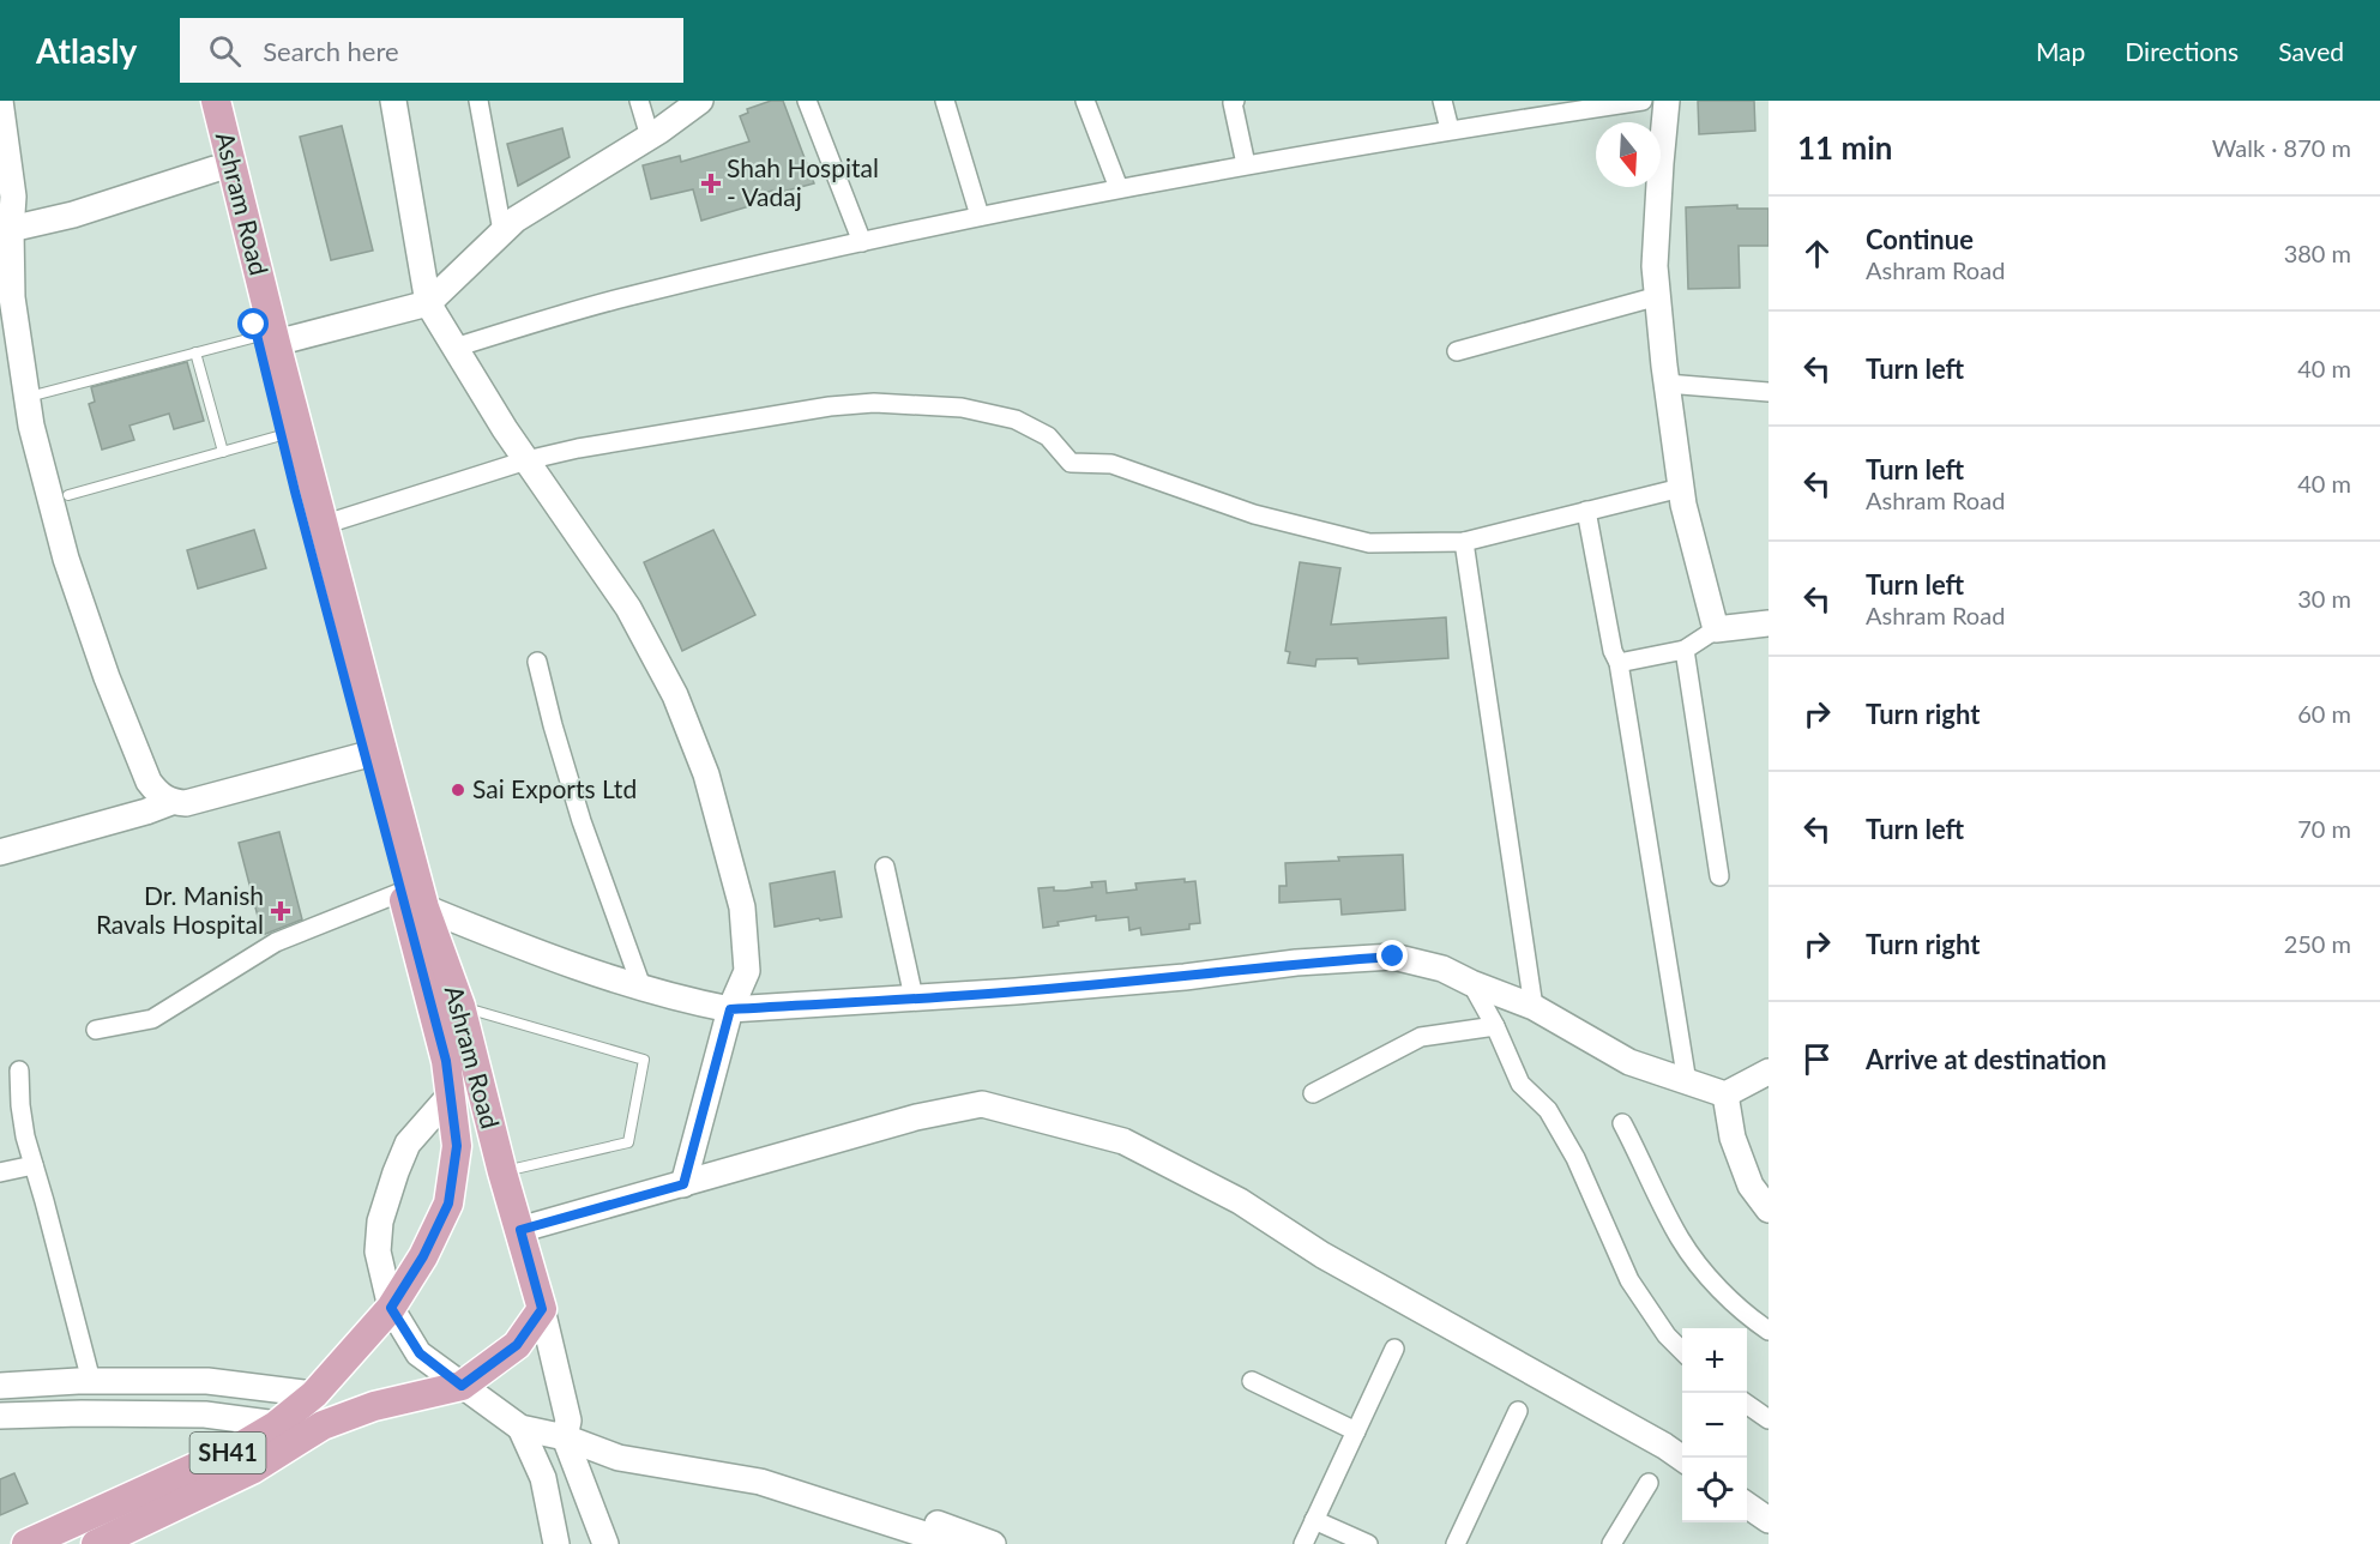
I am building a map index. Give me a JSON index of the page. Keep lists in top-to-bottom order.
{
  "streets": {
    "main road": ["Ashram Road", "SH41"]
  },
  "places": {
    "health": ["Shah Hospital - Vadaj", "Dr. Manish Ravals Hospital"],
    "other": ["Sai Exports Ltd"]
  },
  "north": "bottom",
  "page": {
    "header": "Atlasly",
    "search": "Search here",
    "nav": ["Map", "Directions", "Saved"],
    "heading": ["11 min", "Walk · 870 m"],
    "list": [
      ["Continue", "Ashram Road", "380 m"],
      ["Turn left", "40 m"],
      ["Turn left", "Ashram Road", "40 m"],
      ["Turn left", "Ashram Road", "30 m"],
      ["Turn right", "60 m"],
      ["Turn left", "70 m"],
      ["Turn right", "250 m"],
      "Arrive at destination"
    ],
    "map_buttons": ["+", "−"]
  }
}
